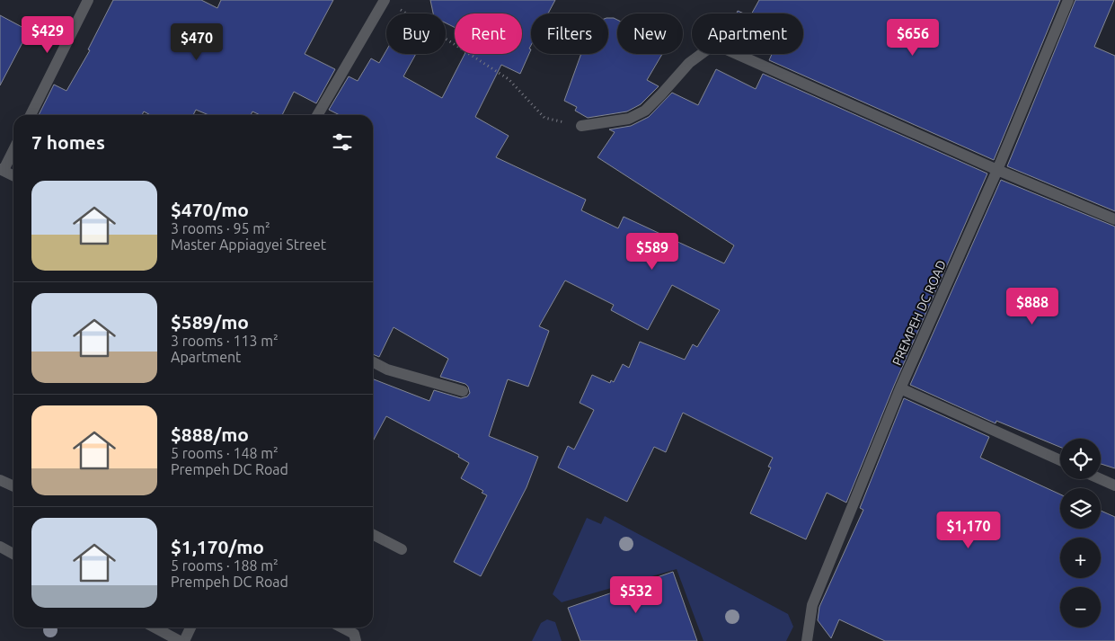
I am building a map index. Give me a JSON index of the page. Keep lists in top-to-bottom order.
{
  "streets": {
    "street": ["PREMPEH DC ROAD"]
  },
  "page": {
    "chip": [
      "Buy",
      "Rent",
      "Filters",
      "New",
      "Apartment"
    ],
    "price": [
      "$429",
      "$656",
      "$470",
      "$589",
      "$888",
      "$1,170",
      "$532"
    ],
    "heading": "7 homes",
    "list": [
      {
        "name": "$470/mo",
        "note": "3 rooms · 95 m² · Master Appiagyei Street"
      },
      {
        "name": "$589/mo",
        "note": "3 rooms · 113 m² · Apartment"
      },
      {
        "name": "$888/mo",
        "note": "5 rooms · 148 m² · Prempeh DC Road"
      },
      {
        "name": "$1,170/mo",
        "note": "5 rooms · 188 m² · Prempeh DC Road"
      }
    ],
    "map_buttons": ["+", "−"]
  }
}
